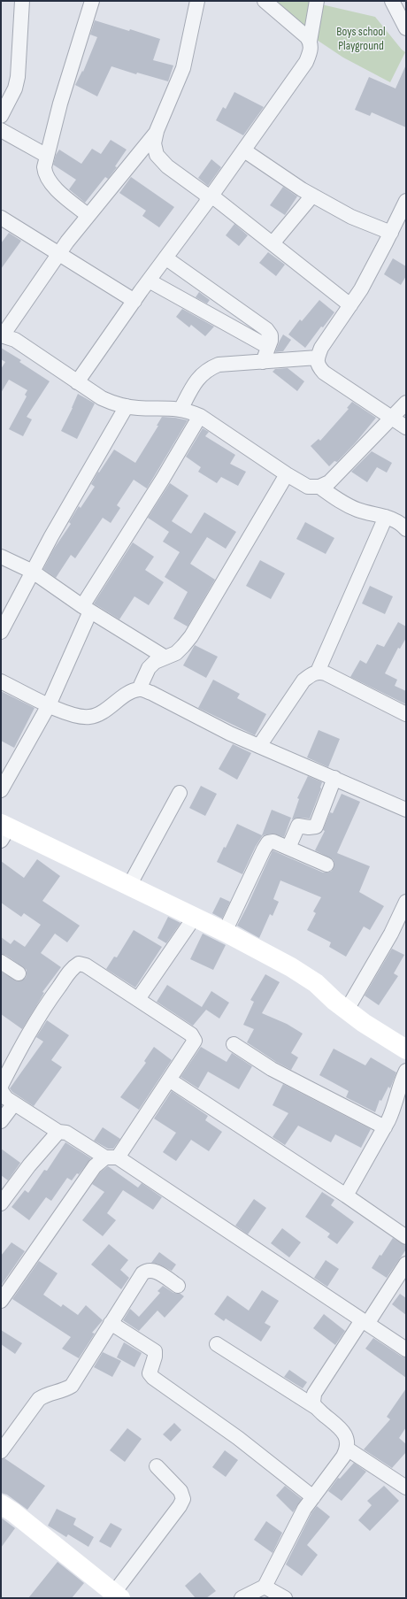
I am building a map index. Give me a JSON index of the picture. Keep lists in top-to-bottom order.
{
  "parks": ["Boys school Playground"]
}
